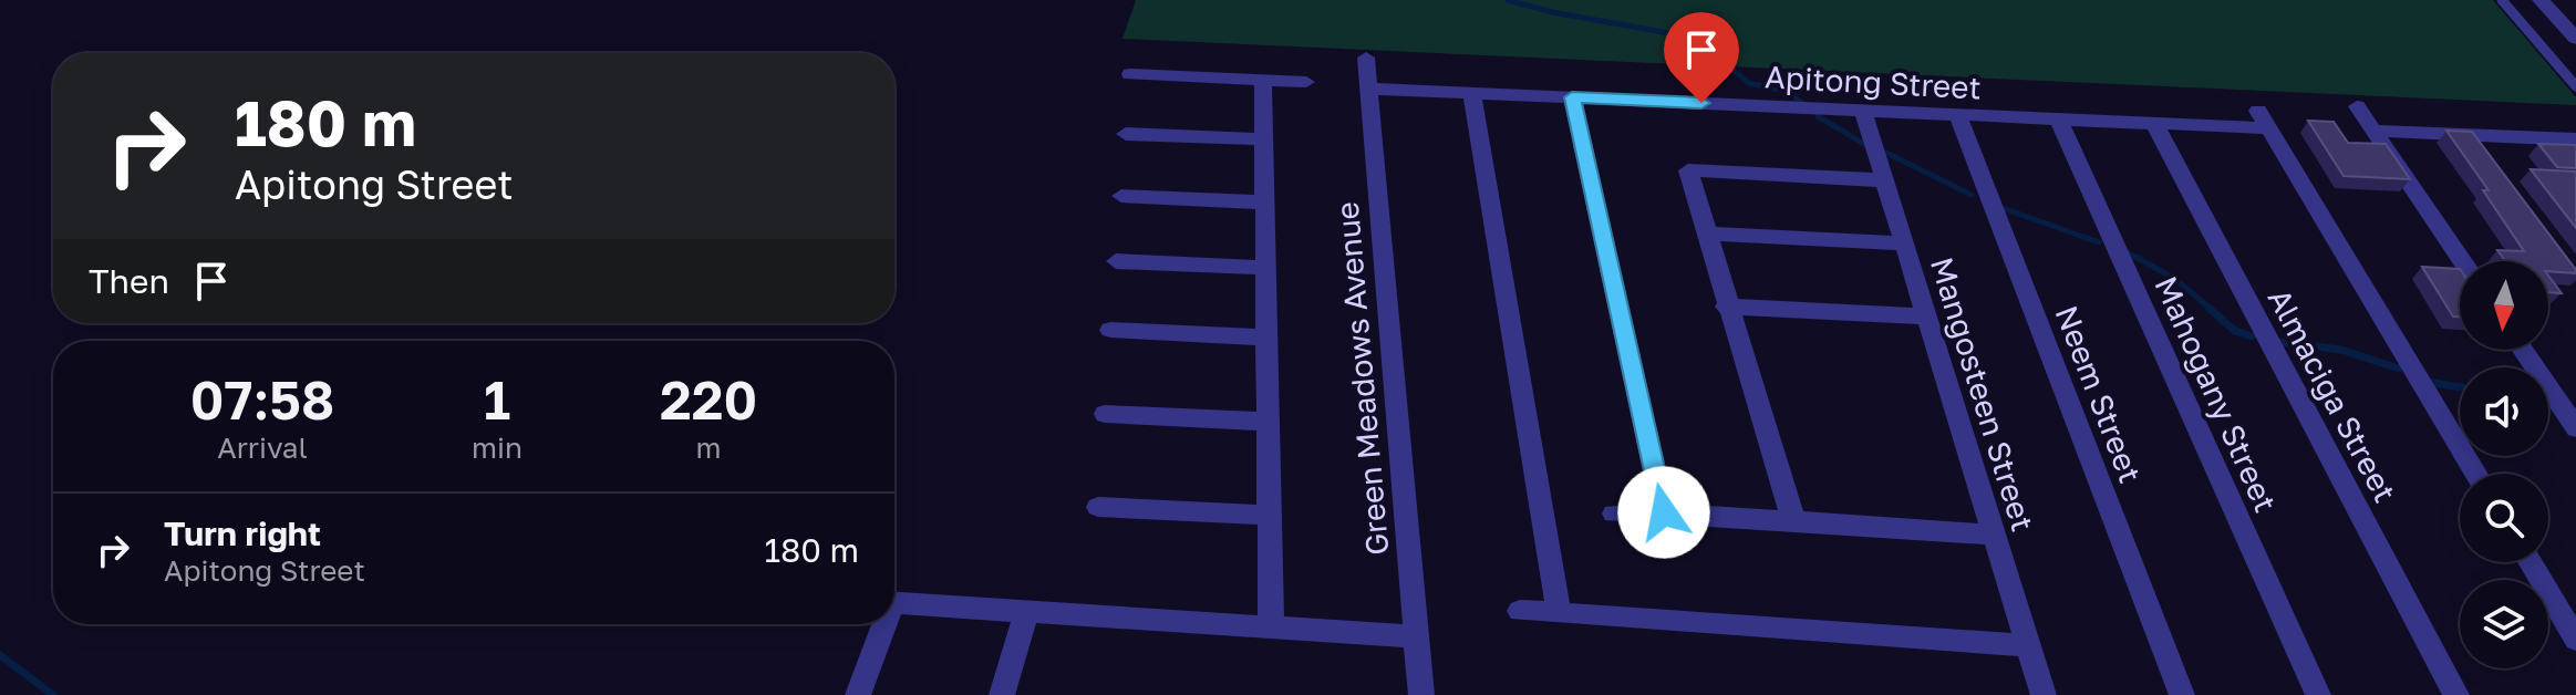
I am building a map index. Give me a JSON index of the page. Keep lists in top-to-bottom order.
{
  "streets": {
    "street": [
      "Apitong Street",
      "Green Meadows Avenue",
      "Mangosteen Street",
      "Neem Street",
      "Mahogany Street",
      "Almaciga Street"
    ]
  },
  "crossings": [
    ["Apitong Street", "Green Meadows Avenue"],
    ["Apitong Street", "Mangosteen Street"],
    ["Apitong Street", "Neem Street"],
    ["Apitong Street", "Mahogany Street"],
    ["Apitong Street", "Almaciga Street"]
  ],
  "north": "bottom",
  "page": {
    "turn": ["180 m", "Apitong Street"],
    "then": "Then",
    "eta": [
      "07:58",
      "Arrival",
      "1",
      "min",
      "220",
      "m"
    ],
    "list": [
      {
        "name": "Turn right",
        "note": "Apitong Street",
        "value": "180 m"
      }
    ]
  }
}
